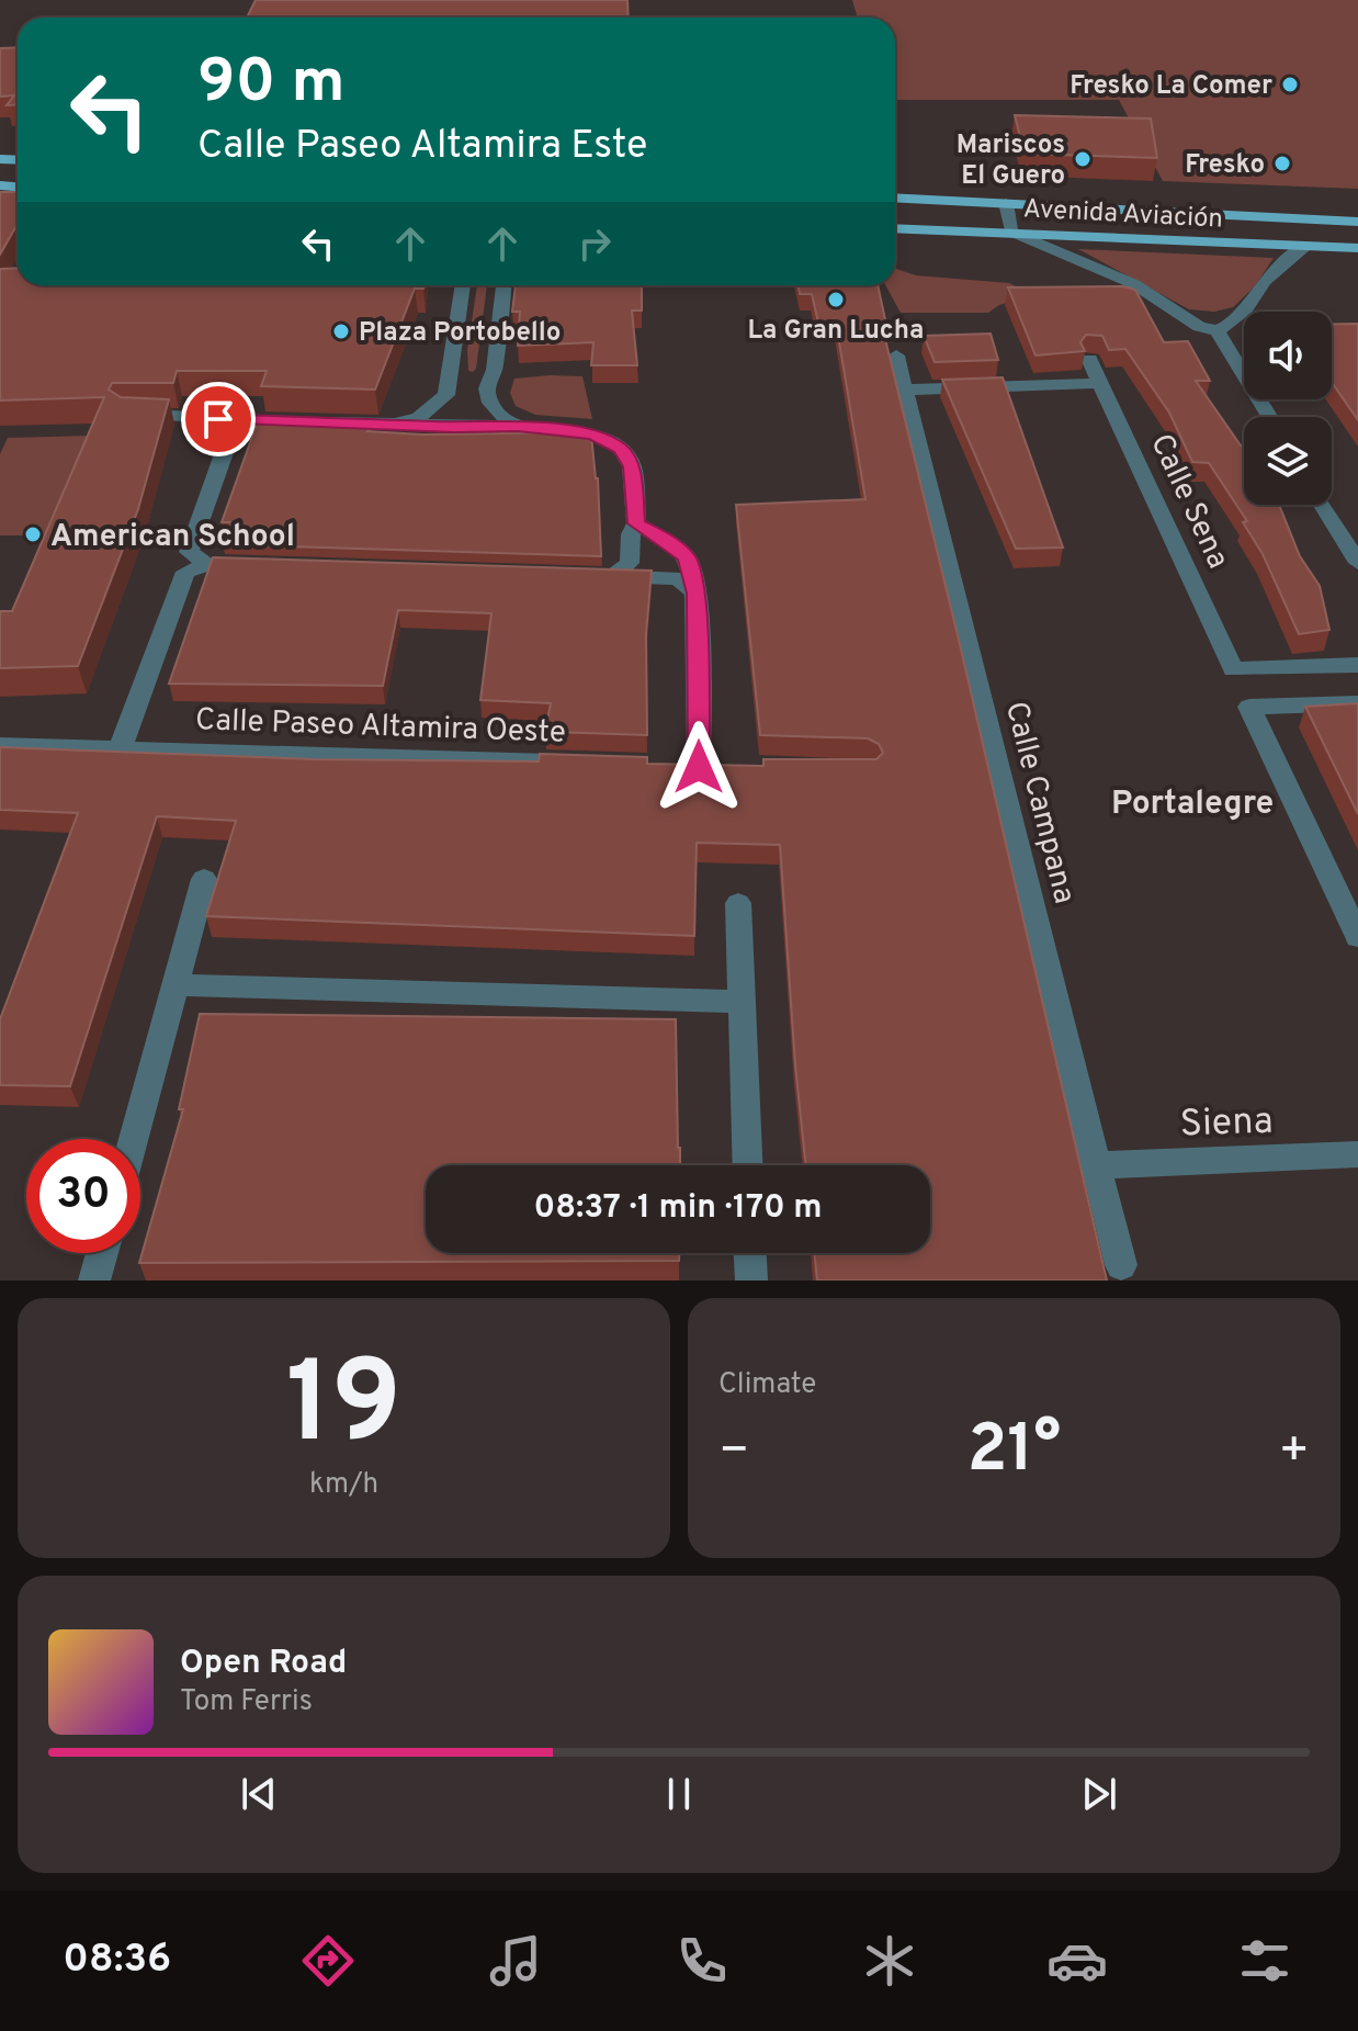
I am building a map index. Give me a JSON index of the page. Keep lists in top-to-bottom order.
{
  "streets": {
    "main road": ["Avenida Aviación"],
    "street": [
      "Calle Sena",
      "Calle Paseo Altamira Oeste",
      "Calle Campana",
      "Siena"
    ]
  },
  "crossings": [
    ["Calle Campana", "Siena"]
  ],
  "districts": ["Portalegre"],
  "places": [
    "Fresko La Comer",
    "Mariscos El Guero",
    "Fresko",
    "La Gran Lucha",
    "Plaza Portobello",
    "American School"
  ],
  "page": {
    "turn": ["90 m", "Calle Paseo Altamira Este"],
    "limit": "30",
    "trip": "08:37 · 1 min · 170 m",
    "tile": [
      ["19", "km/h"],
      "Climate"
    ],
    "heat": ["−", "21°", "+"],
    "song": ["Open Road", "Tom Ferris"],
    "tabs": "08:36"
  }
}
